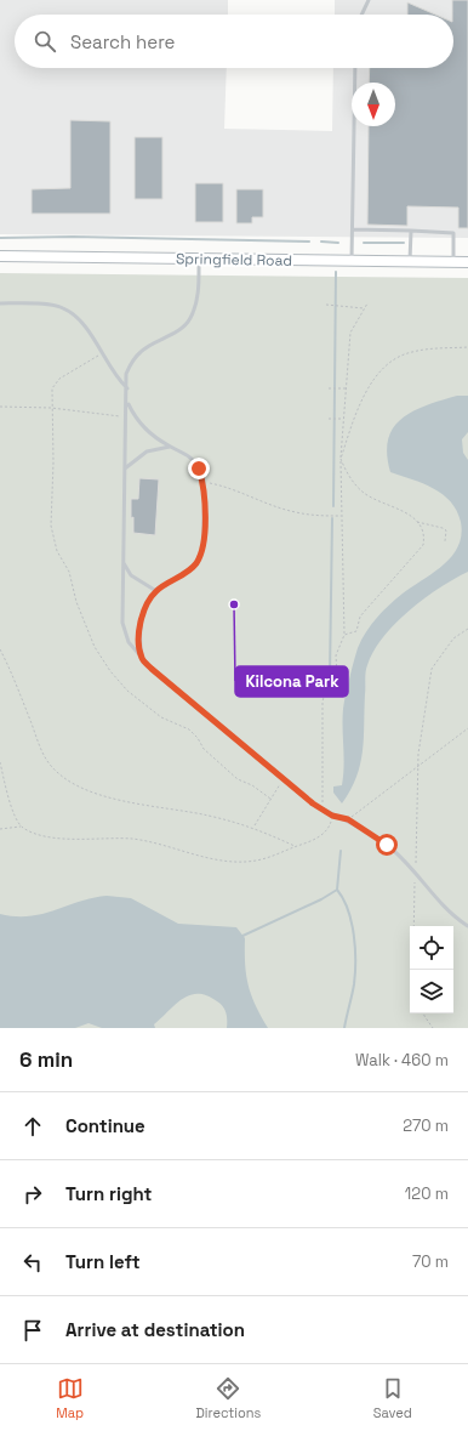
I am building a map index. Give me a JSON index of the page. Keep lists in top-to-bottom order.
{
  "streets": {
    "street": ["Springfield Road"]
  },
  "places": ["Kilcona Park"],
  "north": "bottom",
  "page": {
    "search": "Search here",
    "heading": ["6 min", "Walk · 460 m"],
    "list": [
      ["Continue", "270 m"],
      ["Turn right", "120 m"],
      ["Turn left", "70 m"],
      "Arrive at destination"
    ],
    "nav": ["Map", "Directions", "Saved"]
  }
}
